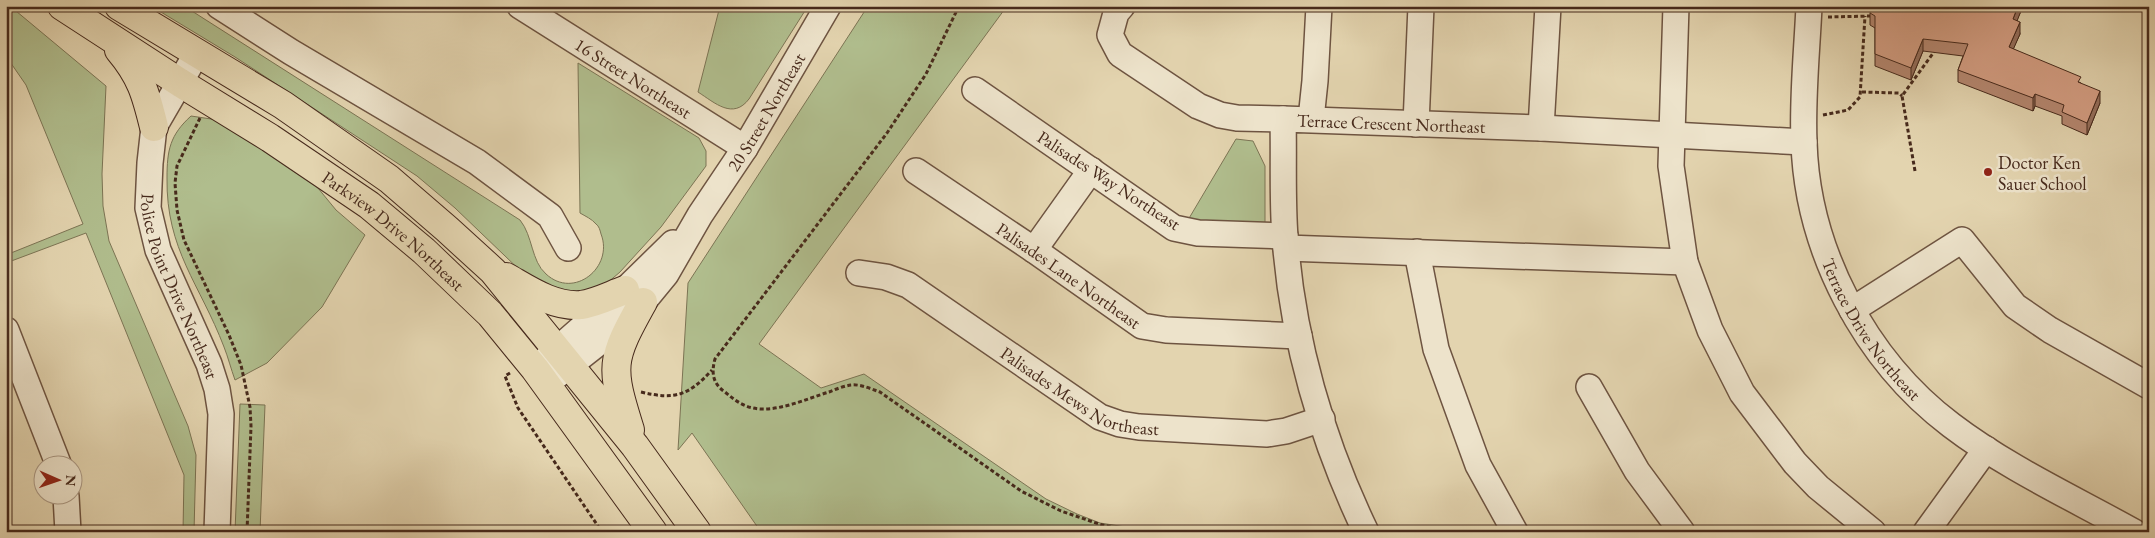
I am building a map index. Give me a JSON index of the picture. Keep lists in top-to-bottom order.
{
  "streets": {
    "main road": ["Parkview Drive Northeast"],
    "street": [
      "16 Street Northeast",
      "20 Street Northeast",
      "Terrace Crescent Northeast",
      "Palisades Way Northeast",
      "Palisades Lane Northeast",
      "Police Point Drive Northeast",
      "Terrace Drive Northeast",
      "Palisades Mews Northeast"
    ]
  },
  "crossings": [
    ["16 Street Northeast", "20 Street Northeast"],
    ["20 Street Northeast", "Parkview Drive Northeast"],
    ["Terrace Crescent Northeast", "Palisades Way Northeast"],
    ["Terrace Crescent Northeast", "Palisades Lane Northeast"],
    ["Terrace Crescent Northeast", "Terrace Drive Northeast"],
    ["Terrace Crescent Northeast", "Palisades Mews Northeast"],
    ["Parkview Drive Northeast", "Police Point Drive Northeast"]
  ],
  "places": ["Doctor Ken Sauer School"],
  "north": "right"
}
